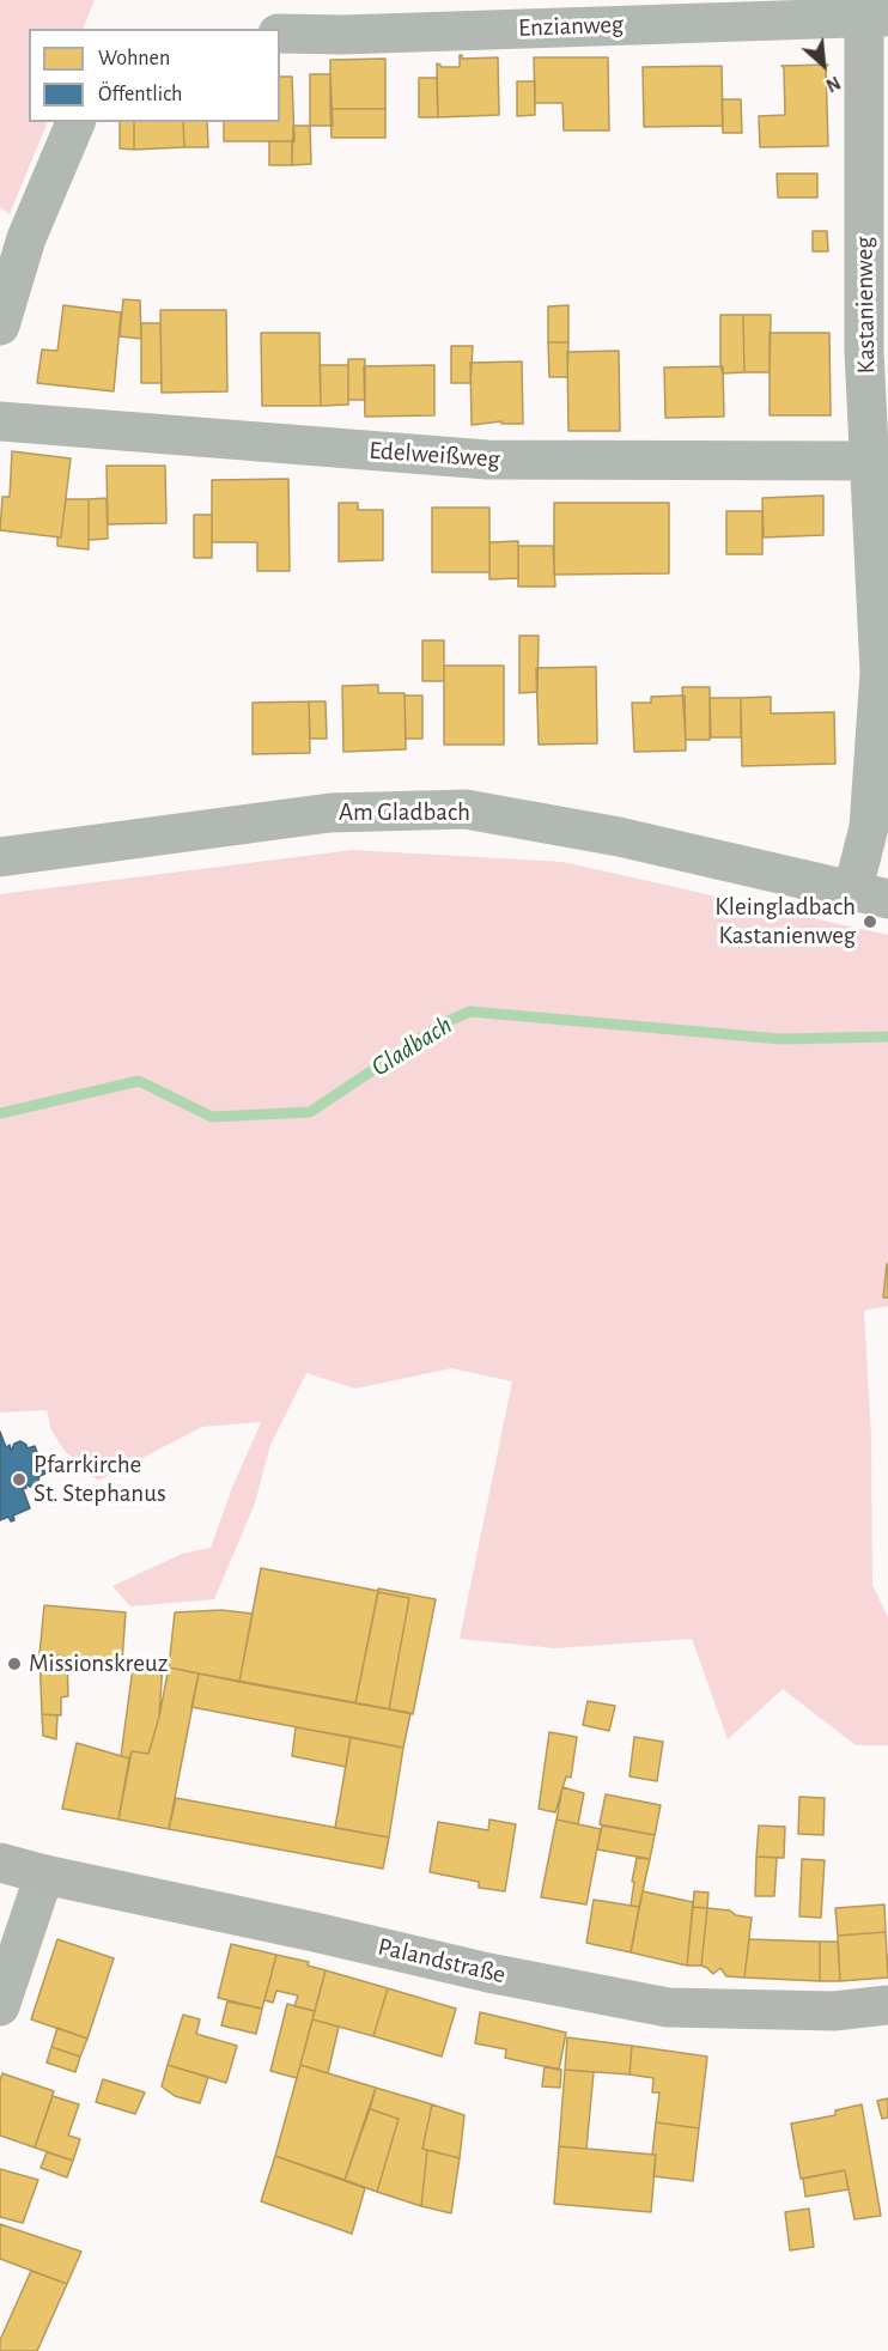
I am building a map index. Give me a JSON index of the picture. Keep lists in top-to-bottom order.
{
  "streets": {
    "main road": ["Palandstraße"],
    "street": [
      "Enzianweg",
      "Kastanienweg",
      "Edelweißweg",
      "Am Gladbach"
    ]
  },
  "crossings": [
    ["Enzianweg", "Kastanienweg"],
    ["Kastanienweg", "Edelweißweg"],
    ["Kastanienweg", "Am Gladbach"]
  ],
  "water": ["Gladbach"],
  "places": ["Kleingladbach Kastanienweg", "Pfarrkirche St. Stephanus", "Missionskreuz"],
  "legend": ["Wohnen", "Öffentlich"],
  "north": "bottom right"
}
